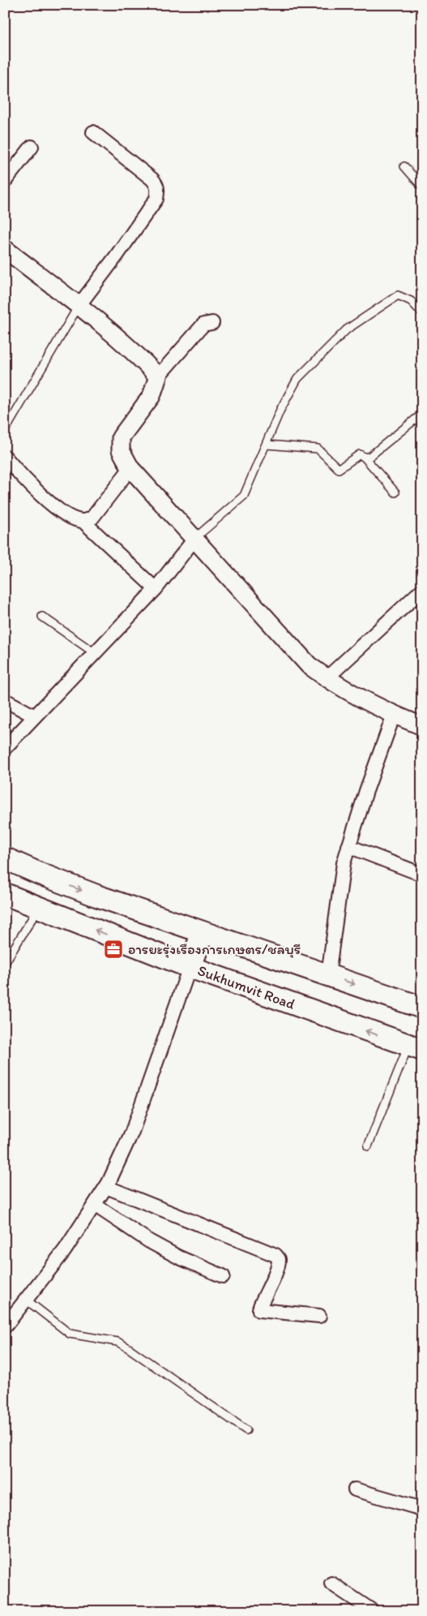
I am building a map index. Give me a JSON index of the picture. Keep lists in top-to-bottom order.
{
  "streets": {
    "main road": ["Sukhumvit Road"]
  },
  "places": {
    "office": ["อารยะรุ่งเรืองการเกษตร/ชลบุรี"]
  }
}
